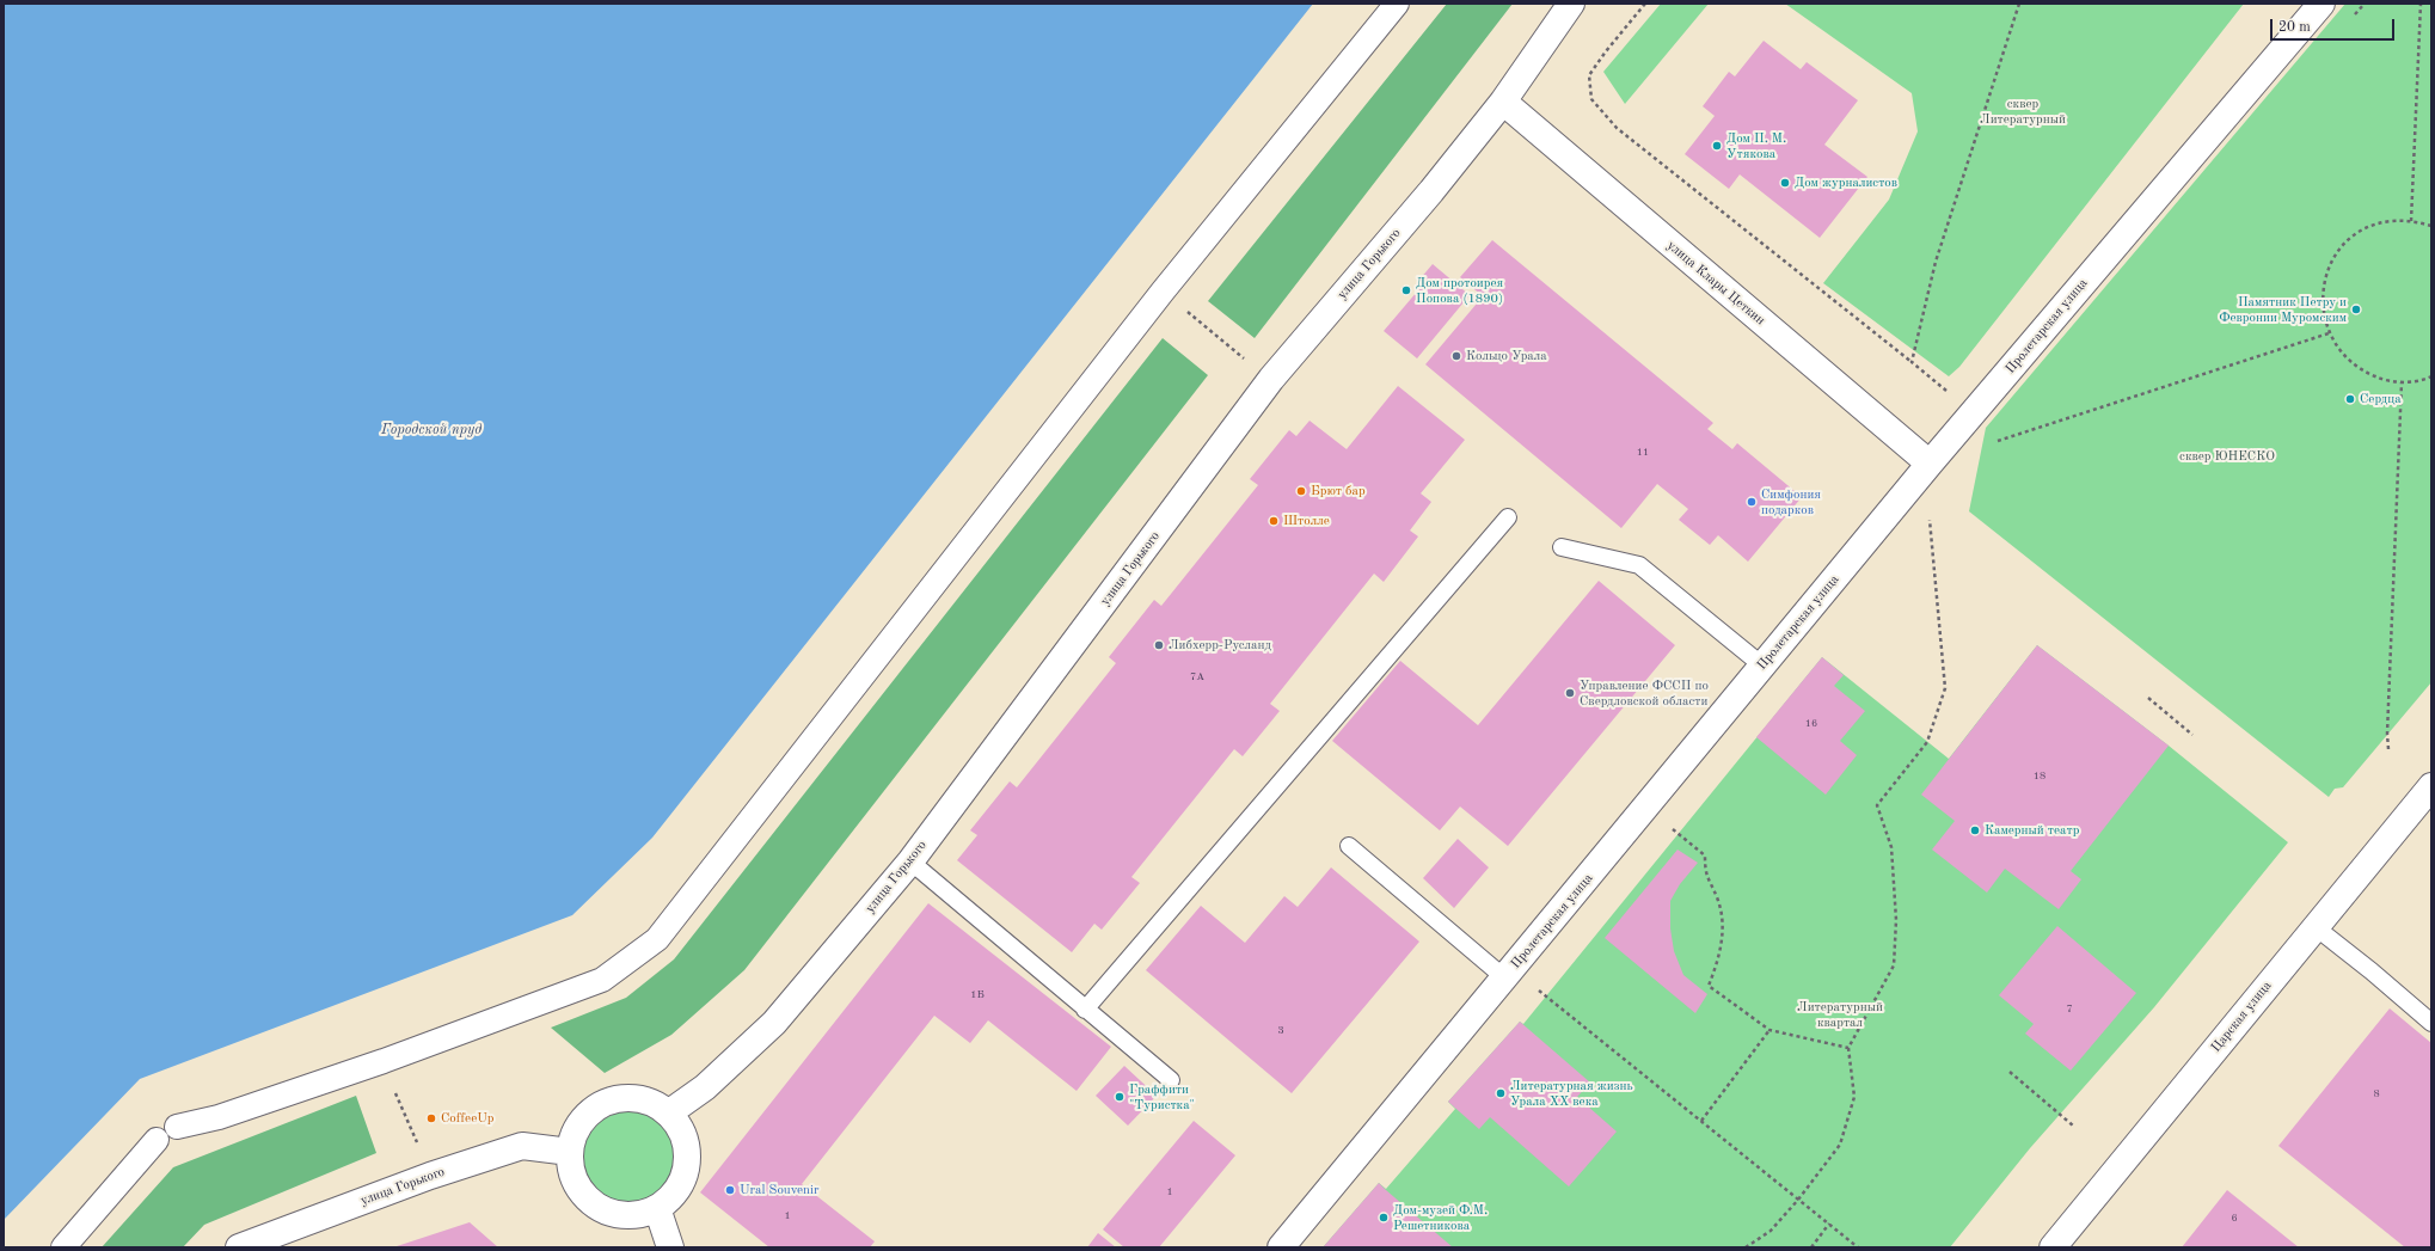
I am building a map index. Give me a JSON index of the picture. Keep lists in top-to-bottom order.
{
  "streets": {
    "street": [
      "улица Горького",
      "улица Клары Цеткин",
      "Пролетарская улица",
      "Царская улица"
    ]
  },
  "crossings": [
    ["улица Горького", "улица Клары Цеткин"],
    ["улица Клары Цеткин", "Пролетарская улица"]
  ],
  "water": ["Городской пруд"],
  "parks": ["сквер Литературный", "сквер ЮНЕСКО", "Литературный квартал"],
  "places": [
    "Дом П. М. Утякова",
    "Дом журналистов",
    "Дом протоирея Попова (1890)",
    "Памятник Петру и Февронии Муромским",
    "Кольцо Урала",
    "Сердца",
    "Брют бар",
    "Симфония подарков",
    "Штолле",
    "Либхерр-Русланд",
    "Управление ФССП по Свердловской области",
    "Камерный театр",
    "Литературная жизнь Урала XX века",
    "Граффити \"Туристка\"",
    "CoffeeUp",
    "Ural Souvenir",
    "Дом-музей Ф.М. Решетникова"
  ],
  "house_numbers": [
    "11",
    "7А",
    "16",
    "18",
    "1Б",
    "7",
    "3",
    "8",
    "1",
    "1",
    "6"
  ],
  "scale_bar": "20 m"
}
